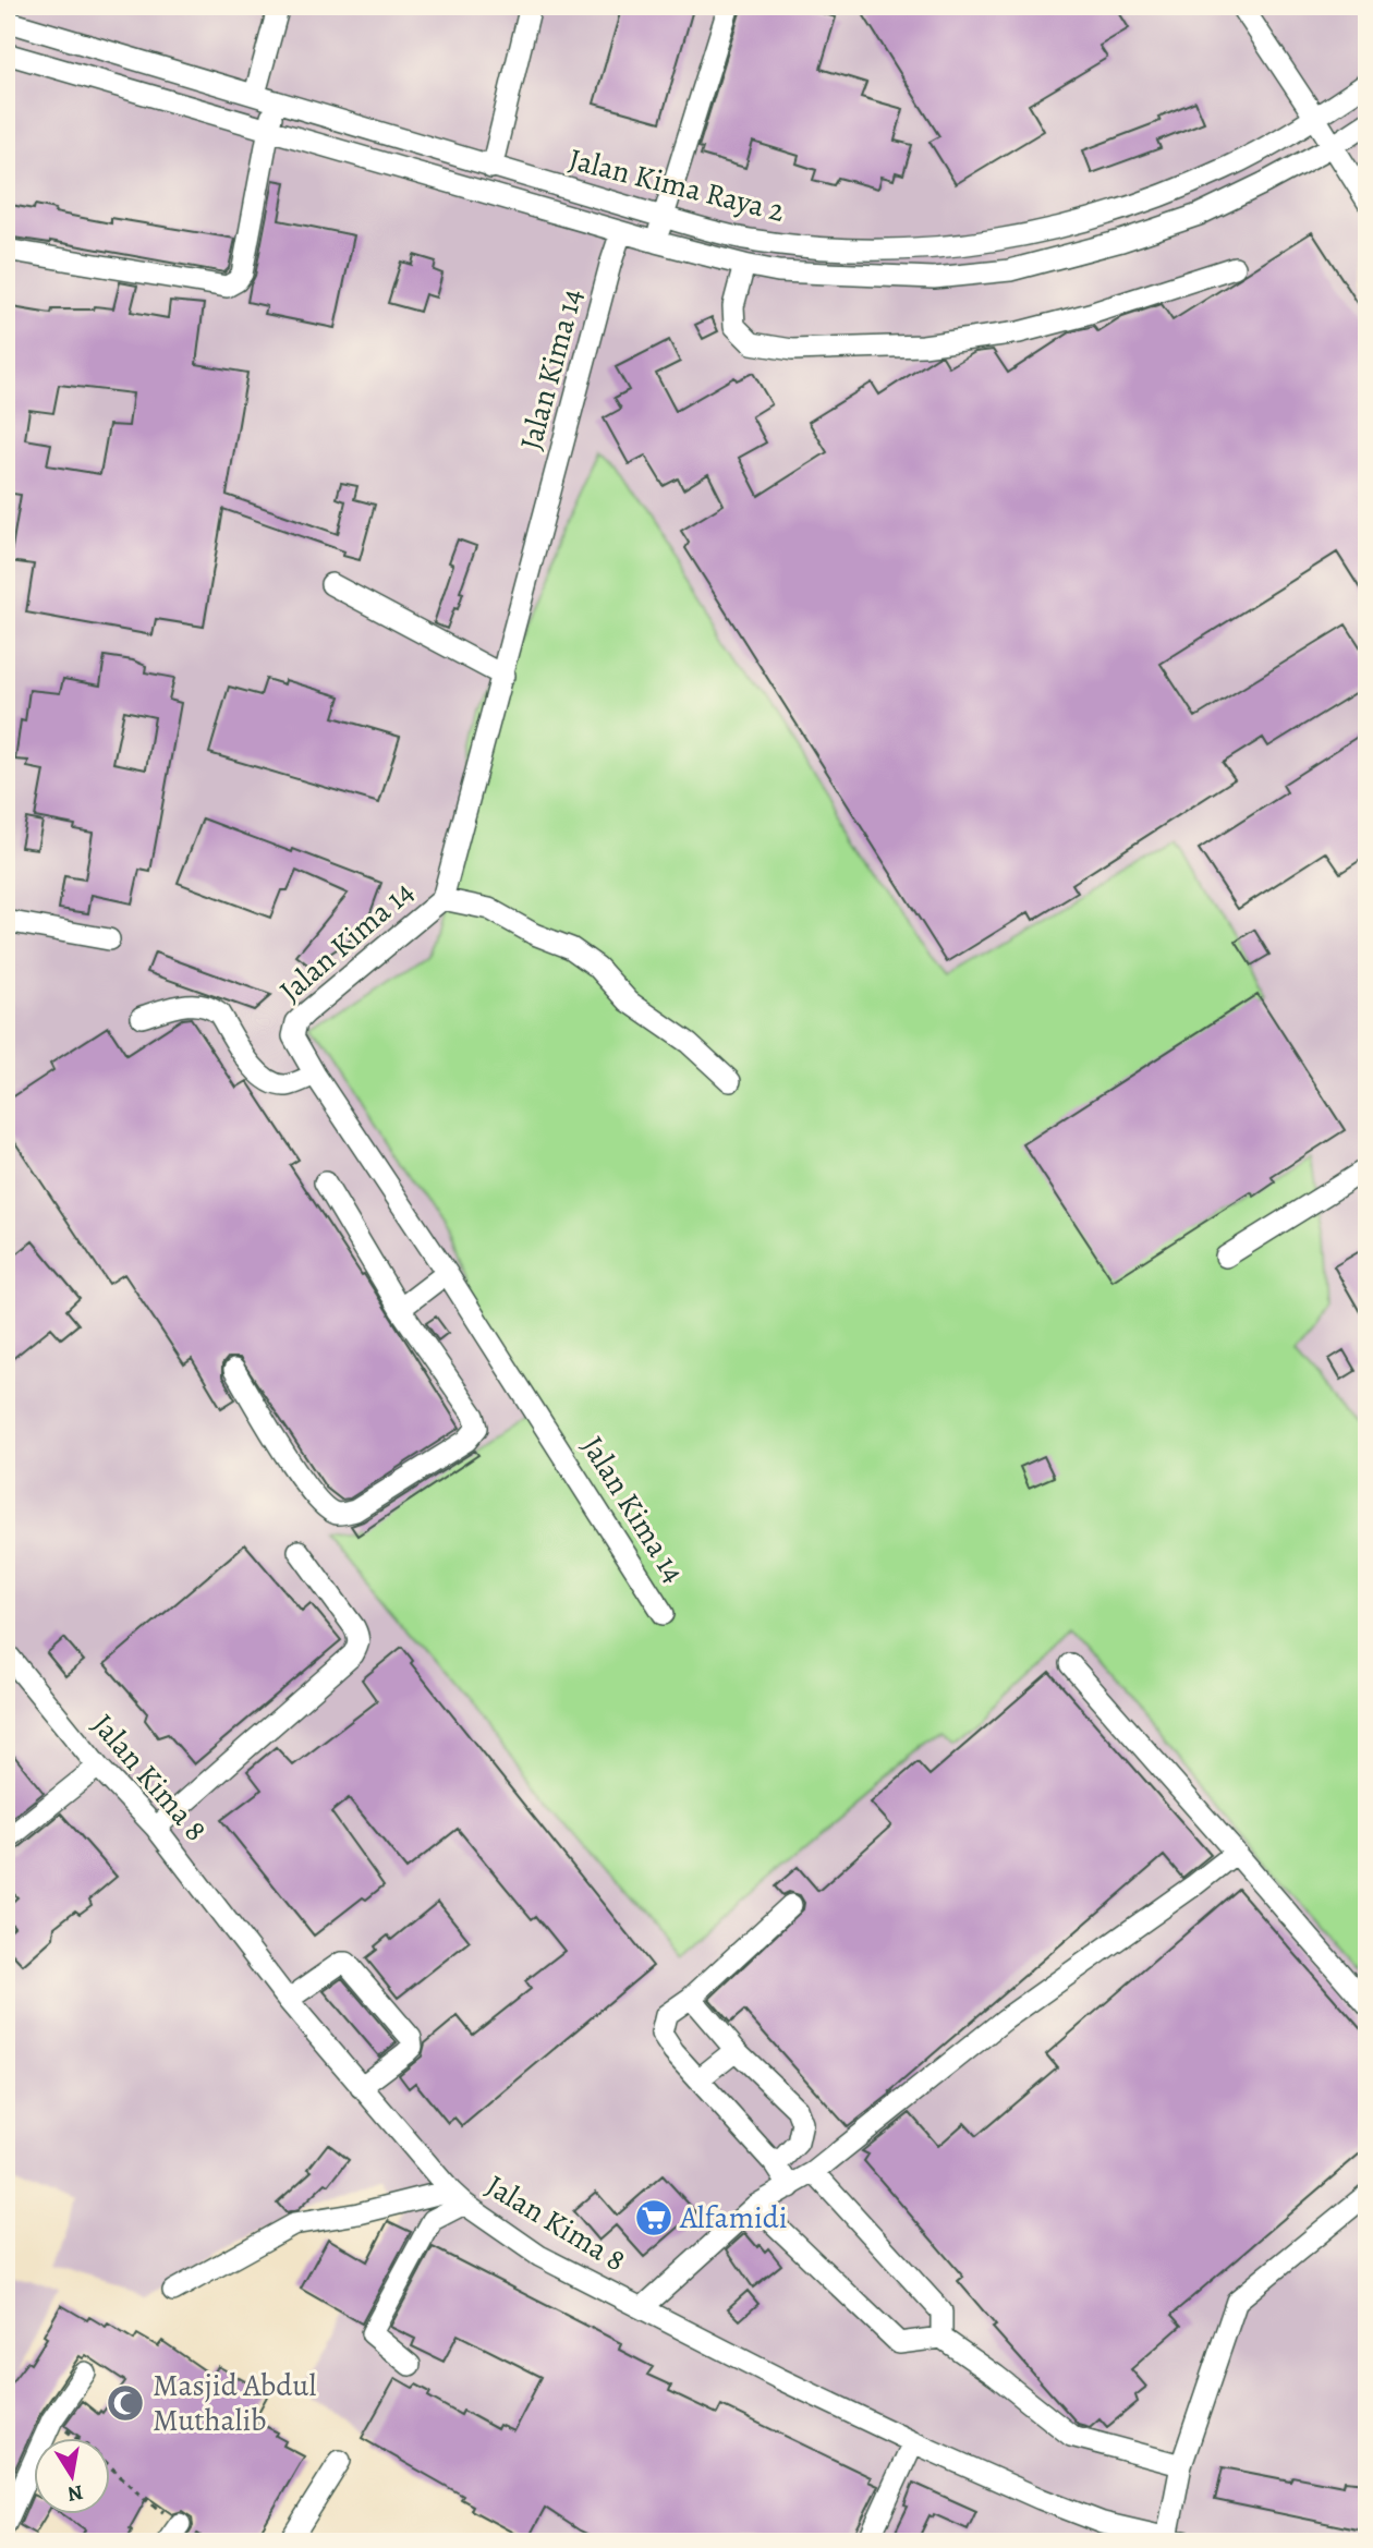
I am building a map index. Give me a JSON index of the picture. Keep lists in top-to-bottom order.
{
  "streets": {
    "street": ["Jalan Kima Raya 2", "Jalan Kima 14", "Jalan Kima 8"]
  },
  "crossings": [
    ["Jalan Kima Raya 2", "Jalan Kima 14"]
  ],
  "places": {
    "supermarket": ["Alfamidi"],
    "mosque": ["Masjid Abdul Muthalib"]
  },
  "north": "bottom"
}
